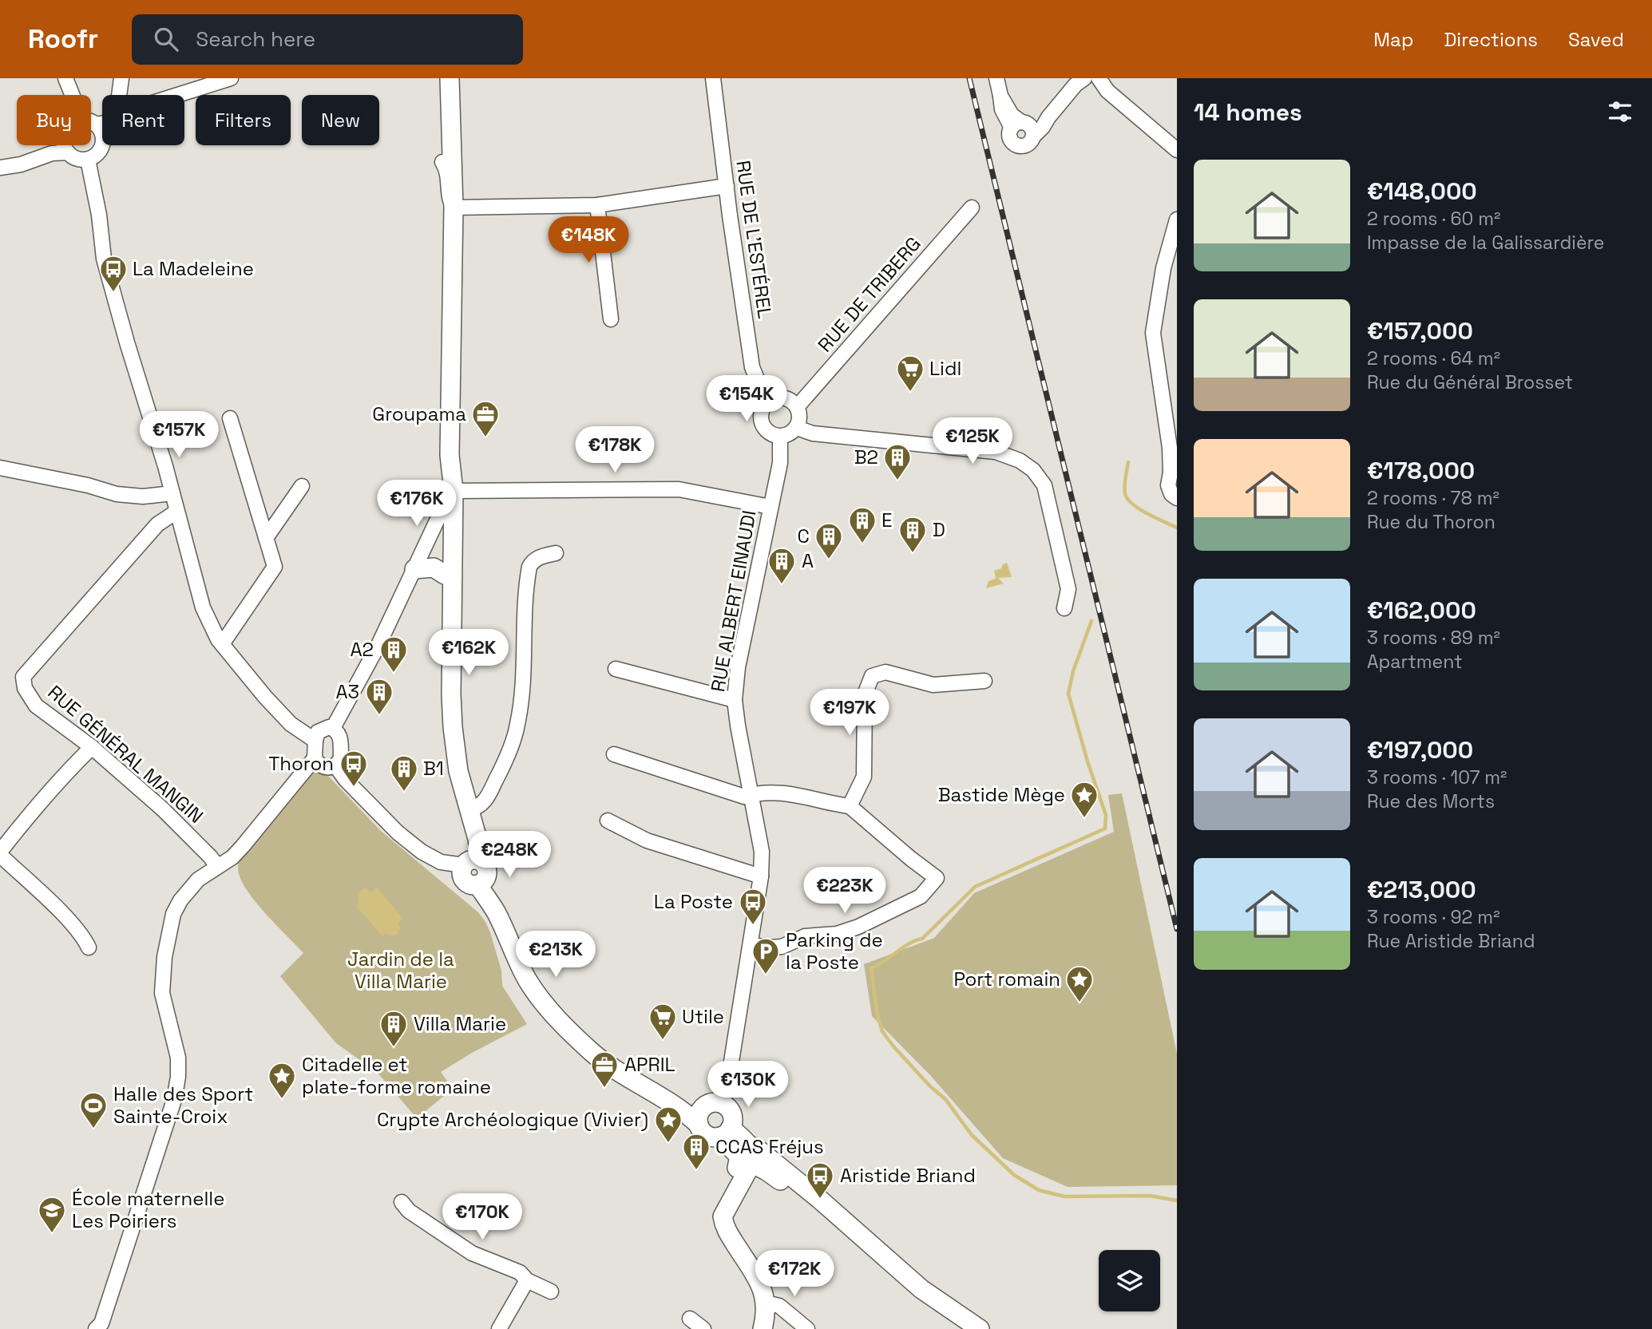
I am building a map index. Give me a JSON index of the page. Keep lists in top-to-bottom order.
{
  "streets": {
    "street": [
      "RUE DE L'ESTÉREL",
      "RUE DE TRIBERG",
      "RUE ALBERT EINAUDI",
      "RUE GÉNÉRAL MANGIN"
    ]
  },
  "crossings": [
    ["RUE DE L'ESTÉREL", "RUE DE TRIBERG"],
    ["RUE DE L'ESTÉREL", "RUE ALBERT EINAUDI"],
    ["RUE DE TRIBERG", "RUE ALBERT EINAUDI"]
  ],
  "parks": ["Jardin de la Villa Marie"],
  "places": {
    "bus stop": [
      "La Madeleine",
      "Thoron",
      "La Poste",
      "Aristide Briand"
    ],
    "supermarket": ["Lidl", "Utile"],
    "office": ["Groupama", "APRIL"],
    "building": [
      "B2",
      "E",
      "D",
      "C",
      "A",
      "A2",
      "A3",
      "B1",
      "Villa Marie",
      "CCAS Fréjus"
    ],
    "place": [
      "Bastide Mège",
      "Port romain",
      "Citadelle et plate-forme romaine",
      "Crypte Archéologique (Vivier)"
    ],
    "parking": ["Parking de la Poste"],
    "sports": ["Halle des Sport Sainte-Croix"],
    "school or university": ["École maternelle Les Poiriers"]
  },
  "page": {
    "header": "Roofr",
    "search": "Search here",
    "nav": ["Map", "Directions", "Saved"],
    "heading": "14 homes",
    "chip": [
      "Buy",
      "Rent",
      "Filters",
      "New"
    ],
    "list": [
      {
        "name": "€148,000",
        "note": "2 rooms · 60 m² · Impasse de la Galissardière"
      },
      {
        "name": "€157,000",
        "note": "2 rooms · 64 m² · Rue du Général Brosset"
      },
      {
        "name": "€178,000",
        "note": "2 rooms · 78 m² · Rue du Thoron"
      },
      {
        "name": "€162,000",
        "note": "3 rooms · 89 m² · Apartment"
      },
      {
        "name": "€197,000",
        "note": "3 rooms · 107 m² · Rue des Morts"
      },
      {
        "name": "€213,000",
        "note": "3 rooms · 92 m² · Rue Aristide Briand"
      }
    ],
    "price": [
      "€148K",
      "€154K",
      "€157K",
      "€125K",
      "€178K",
      "€176K",
      "€162K",
      "€197K",
      "€248K",
      "€223K",
      "€213K",
      "€130K",
      "€170K",
      "€172K"
    ]
  }
}
